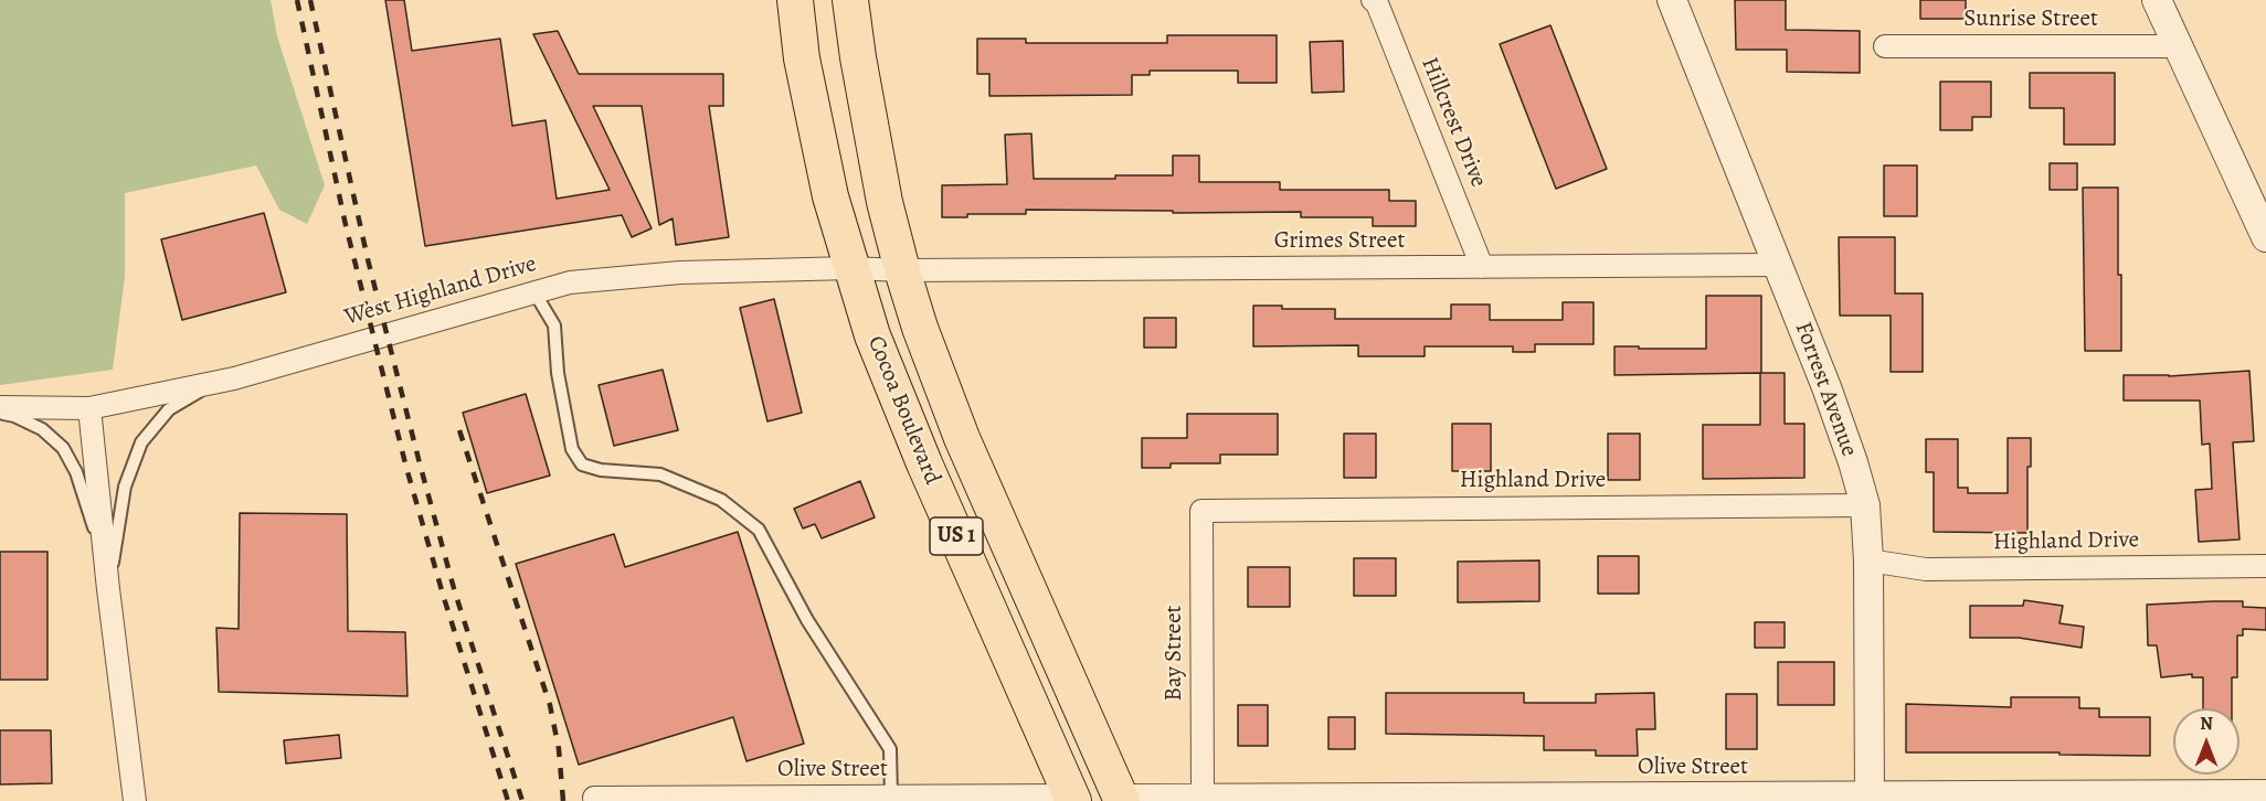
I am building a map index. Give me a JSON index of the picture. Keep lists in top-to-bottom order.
{
  "streets": {
    "main road": ["Cocoa Boulevard", "US 1"],
    "street": [
      "Sunrise Street",
      "Hillcrest Drive",
      "Grimes Street",
      "West Highland Drive",
      "Forrest Avenue",
      "Highland Drive",
      "Bay Street",
      "Olive Street"
    ]
  },
  "crossings": [
    ["Hillcrest Drive", "Grimes Street"],
    ["Grimes Street", "West Highland Drive"],
    ["Grimes Street", "Forrest Avenue"],
    ["Grimes Street", "Cocoa Boulevard"],
    ["West Highland Drive", "Cocoa Boulevard"],
    ["Forrest Avenue", "Highland Drive"],
    ["Forrest Avenue", "Olive Street"],
    ["Cocoa Boulevard", "Olive Street"],
    ["Highland Drive", "Bay Street"],
    ["Bay Street", "Olive Street"]
  ],
  "north": "top"
}
